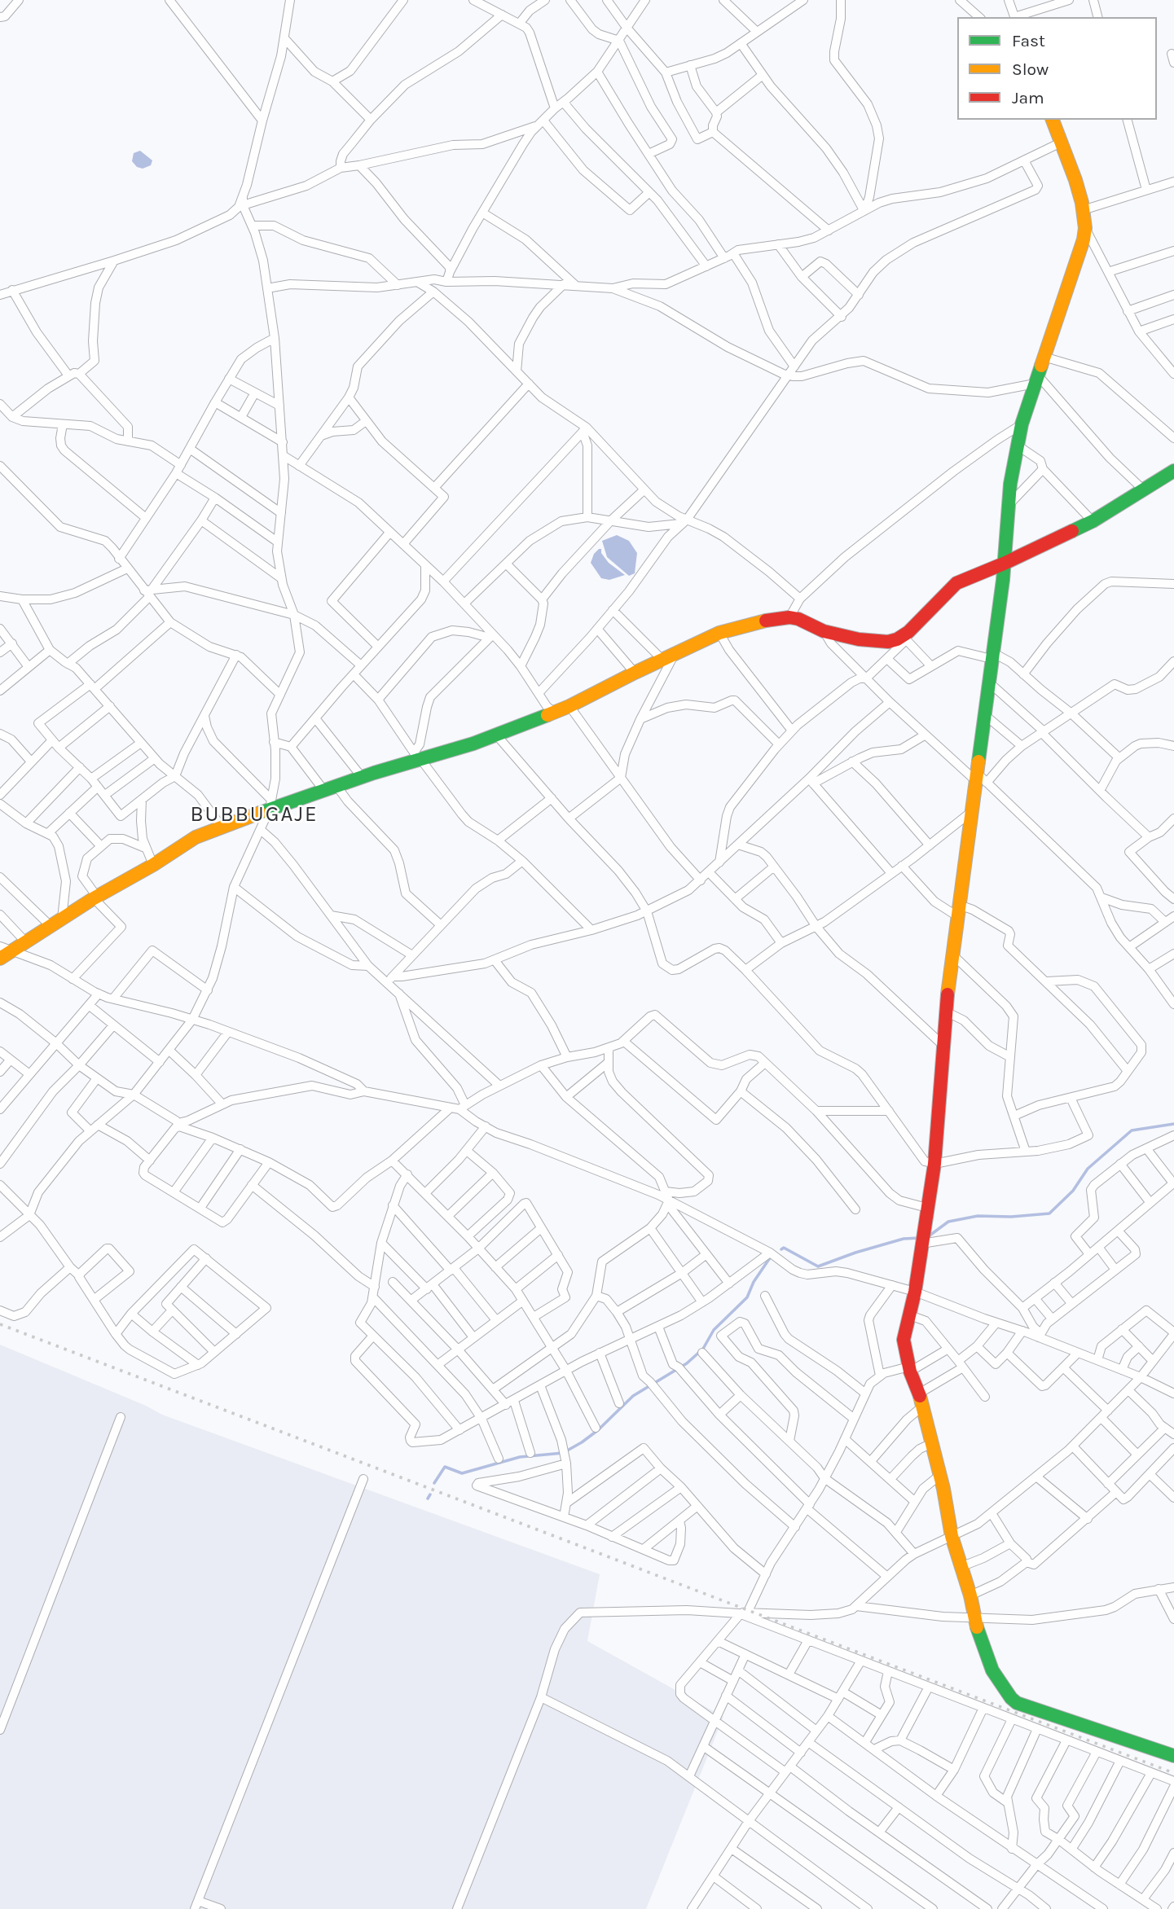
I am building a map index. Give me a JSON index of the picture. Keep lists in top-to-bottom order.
{
  "districts": ["BUBBUGAJE"],
  "legend": ["Fast", "Slow", "Jam"]
}
